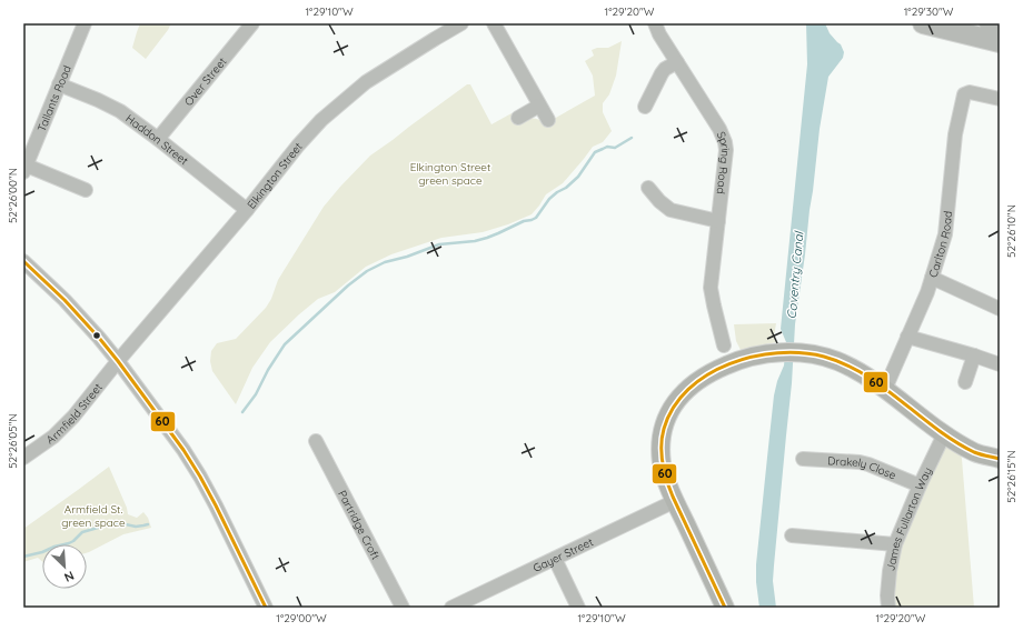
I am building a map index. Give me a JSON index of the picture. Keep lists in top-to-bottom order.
{
  "streets": {
    "street": [
      "Over Street",
      "Tallants Road",
      "Haddon Street",
      "Spring Road",
      "Elkington Street",
      "Carlton Road",
      "Armfield Street",
      "Drakely Close",
      "James Fullarton Way",
      "Partridge Croft",
      "Gayer Street"
    ]
  },
  "crossings": [
    ["Over Street", "Haddon Street"],
    ["Tallants Road", "Haddon Street"],
    ["Haddon Street", "Elkington Street"],
    ["Elkington Street", "Armfield Street"],
    ["Drakely Close", "James Fullarton Way"]
  ],
  "water": ["Coventry Canal"],
  "parks": ["Elkington Street green space", "Armfield St. green space"],
  "lines": ["transit line 60"],
  "north": "bottom right",
  "coordinates": [
    "1°29'10\"W",
    "1°29'20\"W",
    "1°29'30\"W",
    "52°26'00\"N",
    "52°26'10\"N",
    "52°26'05\"N",
    "52°26'15\"N",
    "1°29'00\"W"
  ]
}
